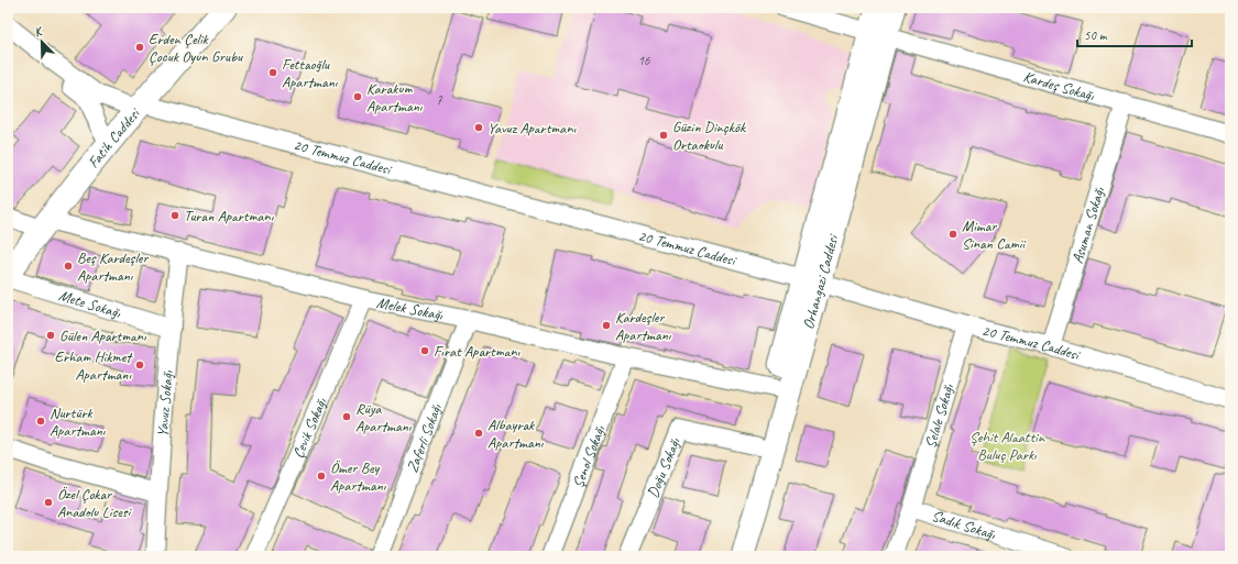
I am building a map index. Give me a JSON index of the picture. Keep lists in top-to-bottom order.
{
  "streets": {
    "main road": ["Fatih Caddesi", "Orhangazi Caddesi"],
    "street": [
      "Kardeş Sokağı",
      "20 Temmuz Caddesi",
      "Asuman Sokağı",
      "Mete Sokağı",
      "Melek Sokağı",
      "Yavuz Sokağı",
      "Şelale Sokağı",
      "Çevik Sokağı",
      "Zaferli Sokağı",
      "Şenol Sokağı",
      "Doğu Sokağı",
      "Sadık Sokağı"
    ]
  },
  "crossings": [
    ["Kardeş Sokağı", "Asuman Sokağı"],
    ["Kardeş Sokağı", "Orhangazi Caddesi"],
    ["Fatih Caddesi", "20 Temmuz Caddesi"],
    ["Fatih Caddesi", "Mete Sokağı"],
    ["Fatih Caddesi", "Melek Sokağı"],
    ["20 Temmuz Caddesi", "Asuman Sokağı"],
    ["20 Temmuz Caddesi", "Orhangazi Caddesi"],
    ["20 Temmuz Caddesi", "Şelale Sokağı"],
    ["Orhangazi Caddesi", "Melek Sokağı"],
    ["Orhangazi Caddesi", "Doğu Sokağı"],
    ["Mete Sokağı", "Yavuz Sokağı"],
    ["Melek Sokağı", "Yavuz Sokağı"],
    ["Melek Sokağı", "Çevik Sokağı"],
    ["Melek Sokağı", "Zaferli Sokağı"],
    ["Melek Sokağı", "Şenol Sokağı"],
    ["Şelale Sokağı", "Sadık Sokağı"]
  ],
  "parks": ["Şehit Alaattin Buluç Parkı"],
  "places": [
    "Erden Çelik Çocuk Oyun Grubu",
    "Fettaoğlu Apartmanı",
    "Karakum Apartmanı",
    "Yavuz Apartmanı",
    "Güzin Dinçkök Ortaokulu",
    "Turan Apartmanı",
    "Mimar Sinan Camii",
    "Beş Kardeşler Apartmanı",
    "Kardeşler Apartmanı",
    "Gülen Apartmanı",
    "Fırat Apartmanı",
    "Erham Hikmet Apartmanı",
    "Rüya Apartmanı",
    "Nurtürk Apartmanı",
    "Albayrak Apartmanı",
    "Ömer Bey Apartmanı",
    "Özel Çokar Anadolu Lisesi"
  ],
  "house_numbers": ["16", "7"],
  "scale_bar": "50 m",
  "north": "top left"
}
